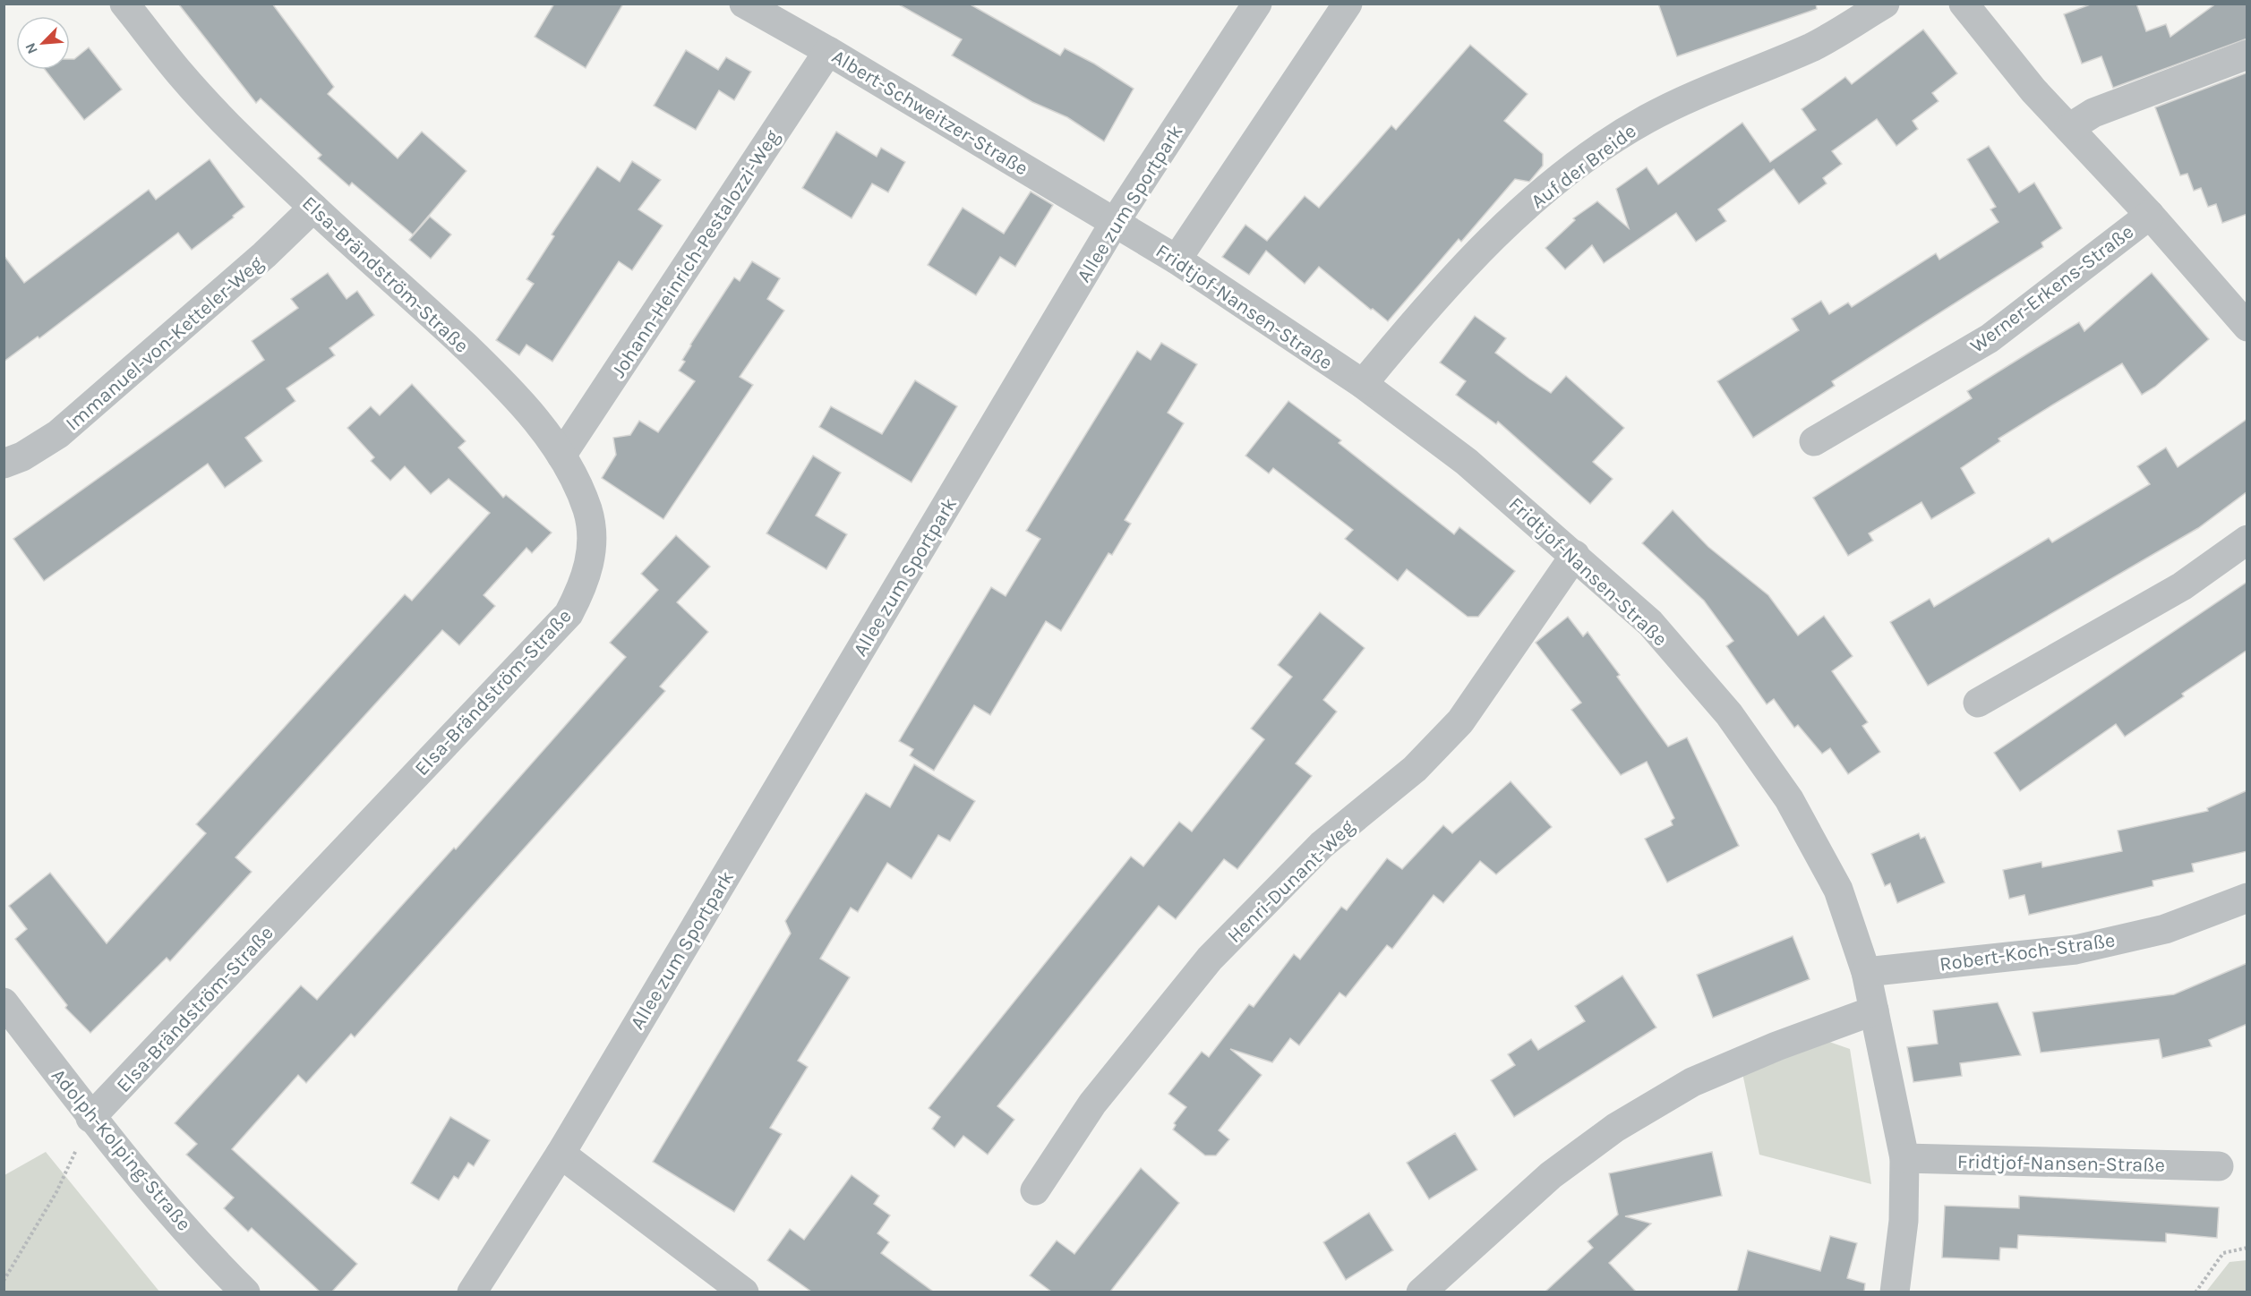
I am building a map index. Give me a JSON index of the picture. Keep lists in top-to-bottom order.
{
  "streets": {
    "street": [
      "Albert-Schweitzer-Straße",
      "Auf der Breide",
      "Allee zum Sportpark",
      "Johann-Heinrich-Pestalozzi-Weg",
      "Elsa-Brändström-Straße",
      "Werner-Erkens-Straße",
      "Fridtjof-Nansen-Straße",
      "Immanuel-von-Ketteler-Weg",
      "Henri-Dunant-Weg",
      "Robert-Koch-Straße",
      "Adolph-Kolping-Straße"
    ]
  },
  "crossings": [
    ["Albert-Schweitzer-Straße", "Allee zum Sportpark"],
    ["Albert-Schweitzer-Straße", "Johann-Heinrich-Pestalozzi-Weg"],
    ["Albert-Schweitzer-Straße", "Fridtjof-Nansen-Straße"],
    ["Auf der Breide", "Fridtjof-Nansen-Straße"],
    ["Allee zum Sportpark", "Fridtjof-Nansen-Straße"],
    ["Johann-Heinrich-Pestalozzi-Weg", "Elsa-Brändström-Straße"],
    ["Elsa-Brändström-Straße", "Immanuel-von-Ketteler-Weg"],
    ["Elsa-Brändström-Straße", "Adolph-Kolping-Straße"],
    ["Fridtjof-Nansen-Straße", "Henri-Dunant-Weg"],
    ["Fridtjof-Nansen-Straße", "Robert-Koch-Straße"]
  ],
  "north": "bottom left"
}
